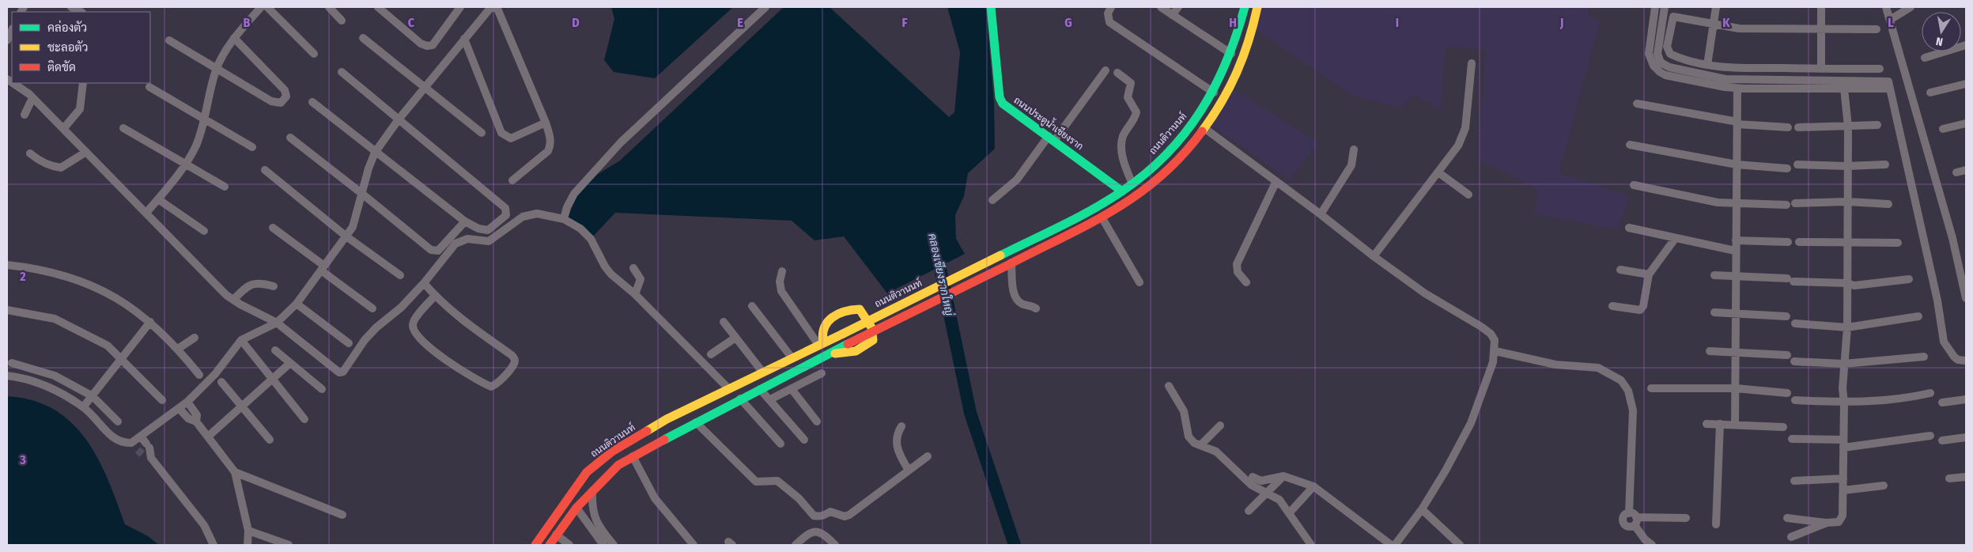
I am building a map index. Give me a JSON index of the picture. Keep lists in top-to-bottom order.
{
  "streets": {
    "main road": ["ถนนประตูน้ำเชียงราก", "ถนนติวานนท์"]
  },
  "crossings": [
    ["ถนนประตูน้ำเชียงราก", "ถนนติวานนท์"]
  ],
  "water": ["คลองเชียงรากใหญ่"],
  "legend": ["คล่องตัว", "ชะลอตัว", "ติดขัด"],
  "north": "bottom",
  "grid": {
    "columns": [
      "B",
      "C",
      "D",
      "E",
      "F",
      "G",
      "H",
      "I",
      "J",
      "K",
      "L"
    ],
    "rows": ["2", "3"]
  }
}
